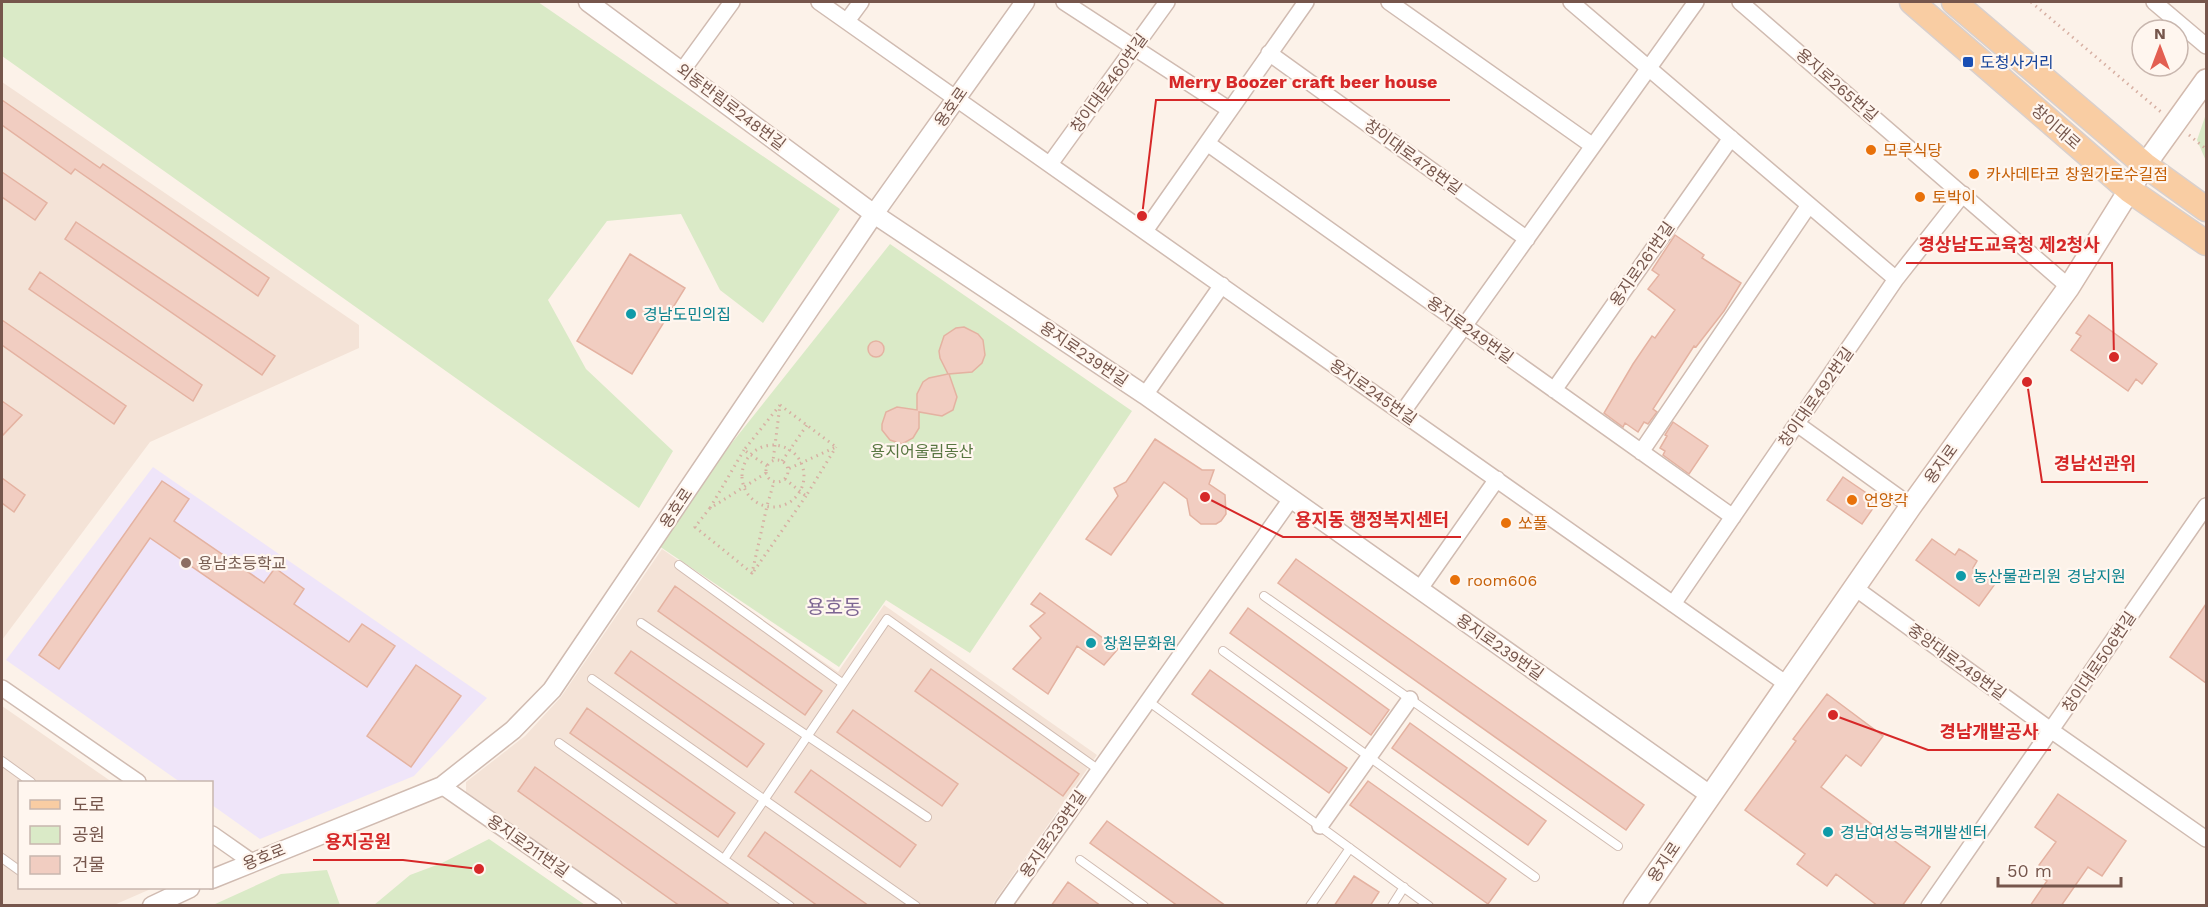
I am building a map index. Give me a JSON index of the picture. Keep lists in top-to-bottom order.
{
  "streets": {
    "main road": ["창이대로", "용지로"],
    "street": [
      "창이대로460번길",
      "용지로265번길",
      "외동반림로248번길",
      "용호로",
      "창이대로478번길",
      "용지로261번길",
      "용지로249번길",
      "용지로239번길",
      "용지로245번길",
      "창이대로492번길",
      "중앙대로249번길",
      "창이대로506번길",
      "용지로211번길"
    ]
  },
  "crossings": [
    ["창이대로460번길", "용지로245번길"],
    ["용지로265번길", "창이대로492번길"],
    ["용지로265번길", "용지로"],
    ["외동반림로248번길", "용호로"],
    ["외동반림로248번길", "용지로239번길"],
    ["용호로", "용지로239번길"],
    ["용호로", "용지로245번길"],
    ["용호로", "용지로211번길"],
    ["창이대로", "용지로"],
    ["용지로261번길", "용지로249번길"],
    ["용지로249번길", "창이대로492번길"],
    ["용지로239번길", "용지로"],
    ["용지로245번길", "창이대로492번길"],
    ["용지로245번길", "용지로"],
    ["용지로", "중앙대로249번길"],
    ["중앙대로249번길", "창이대로506번길"]
  ],
  "districts": ["용호동"],
  "parks": ["용지어울림동산"],
  "places": {
    "transit": ["도청사거리"],
    "other": [
      "모루식당",
      "카사데타코 창원가로수길점",
      "토박이",
      "Merry Boozer craft beer house",
      "경남도민의집",
      "경상남도교육청 제2청사",
      "경남선관위",
      "용지동 행정복지센터",
      "언양각",
      "쏘풀",
      "용남초등학교",
      "농산물관리원 경남지원",
      "room606",
      "창원문화원",
      "경남개발공사",
      "경남여성능력개발센터",
      "용지공원"
    ]
  },
  "legend": ["도로", "공원", "건물"],
  "scale_bar": "50 m",
  "north": "top"
}
